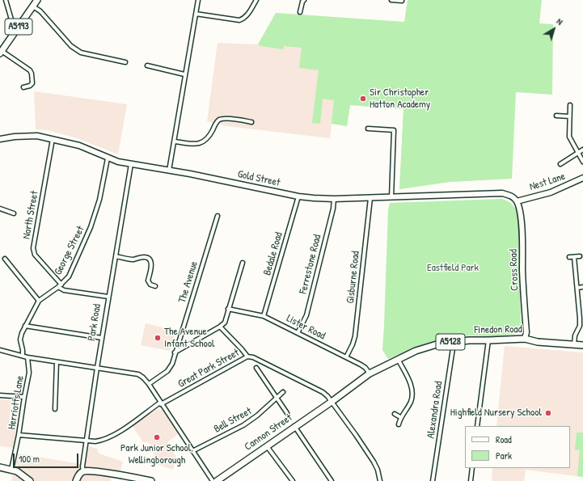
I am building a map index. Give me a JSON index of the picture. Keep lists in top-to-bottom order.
{
  "streets": {
    "main road": [
      "A5193",
      "Finedon Road",
      "A5128",
      "Cannon Street"
    ],
    "street": [
      "Gold Street",
      "Nest Lane",
      "North Street",
      "George Street",
      "Bedale Road",
      "Ferrestone Road",
      "Cross Road",
      "Gisburne Road",
      "The Avenue",
      "Park Road",
      "Lister Road",
      "Great Park Street",
      "Herriotts Lane",
      "Alexandra Road",
      "Bell Street"
    ]
  },
  "crossings": [
    ["Gold Street", "Nest Lane"],
    ["Gold Street", "North Street"],
    ["Gold Street", "George Street"],
    ["Gold Street", "Bedale Road"],
    ["Gold Street", "Ferrestone Road"],
    ["Gold Street", "Cross Road"],
    ["Gold Street", "Gisburne Road"],
    ["Gold Street", "Park Road"],
    ["Nest Lane", "Cross Road"],
    ["North Street", "George Street"],
    ["Bedale Road", "Lister Road"],
    ["Ferrestone Road", "Lister Road"],
    ["Cross Road", "Finedon Road"],
    ["Gisburne Road", "Lister Road"],
    ["Park Road", "Great Park Street"],
    ["Lister Road", "Finedon Road"],
    ["Finedon Road", "Great Park Street"],
    ["Finedon Road", "Alexandra Road"],
    ["Finedon Road", "Cannon Street"],
    ["Great Park Street", "Herriotts Lane"],
    ["Great Park Street", "Cannon Street"]
  ],
  "parks": ["Eastfield Park"],
  "places": [
    "Sir Christopher Hatton Academy",
    "The Avenue Infant School",
    "Highfield Nursery School",
    "Park Junior School, Wellingborough"
  ],
  "legend": ["Road", "Park"],
  "scale_bar": "100 m",
  "north": "top right"
}
